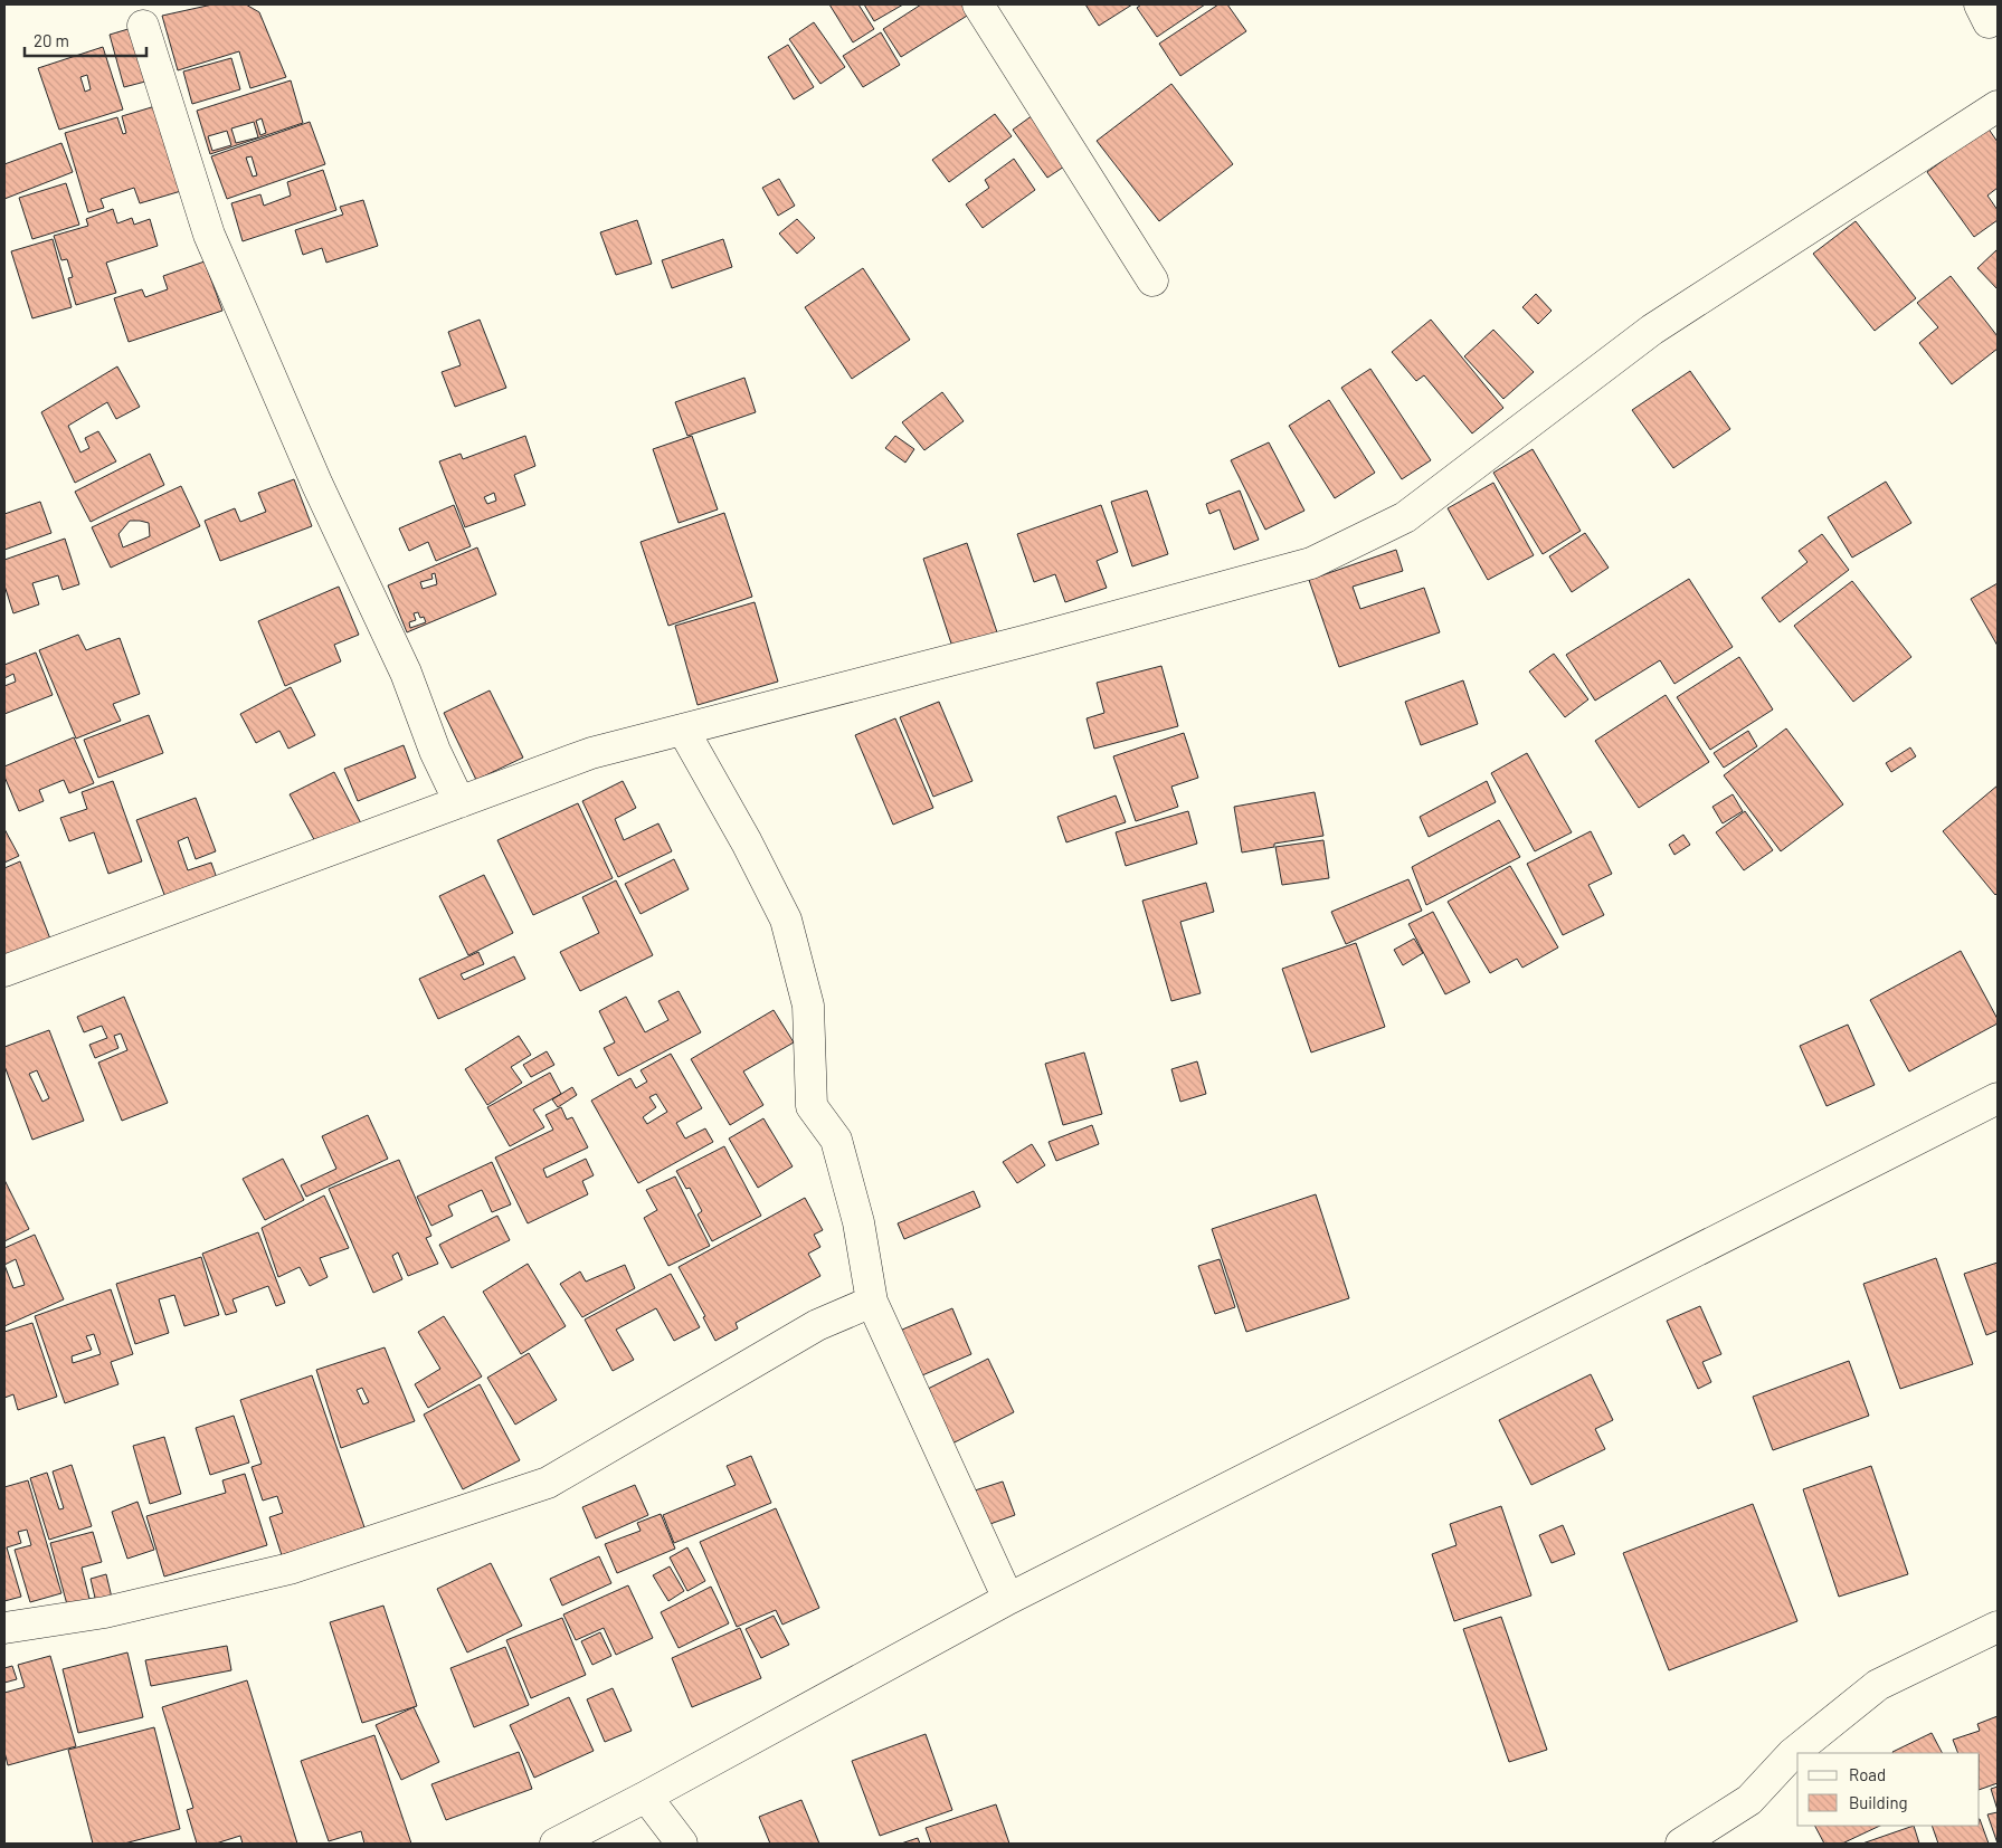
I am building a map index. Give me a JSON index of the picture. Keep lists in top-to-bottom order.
{
  "legend": ["Road", "Building"],
  "scale_bar": "20 m"
}
